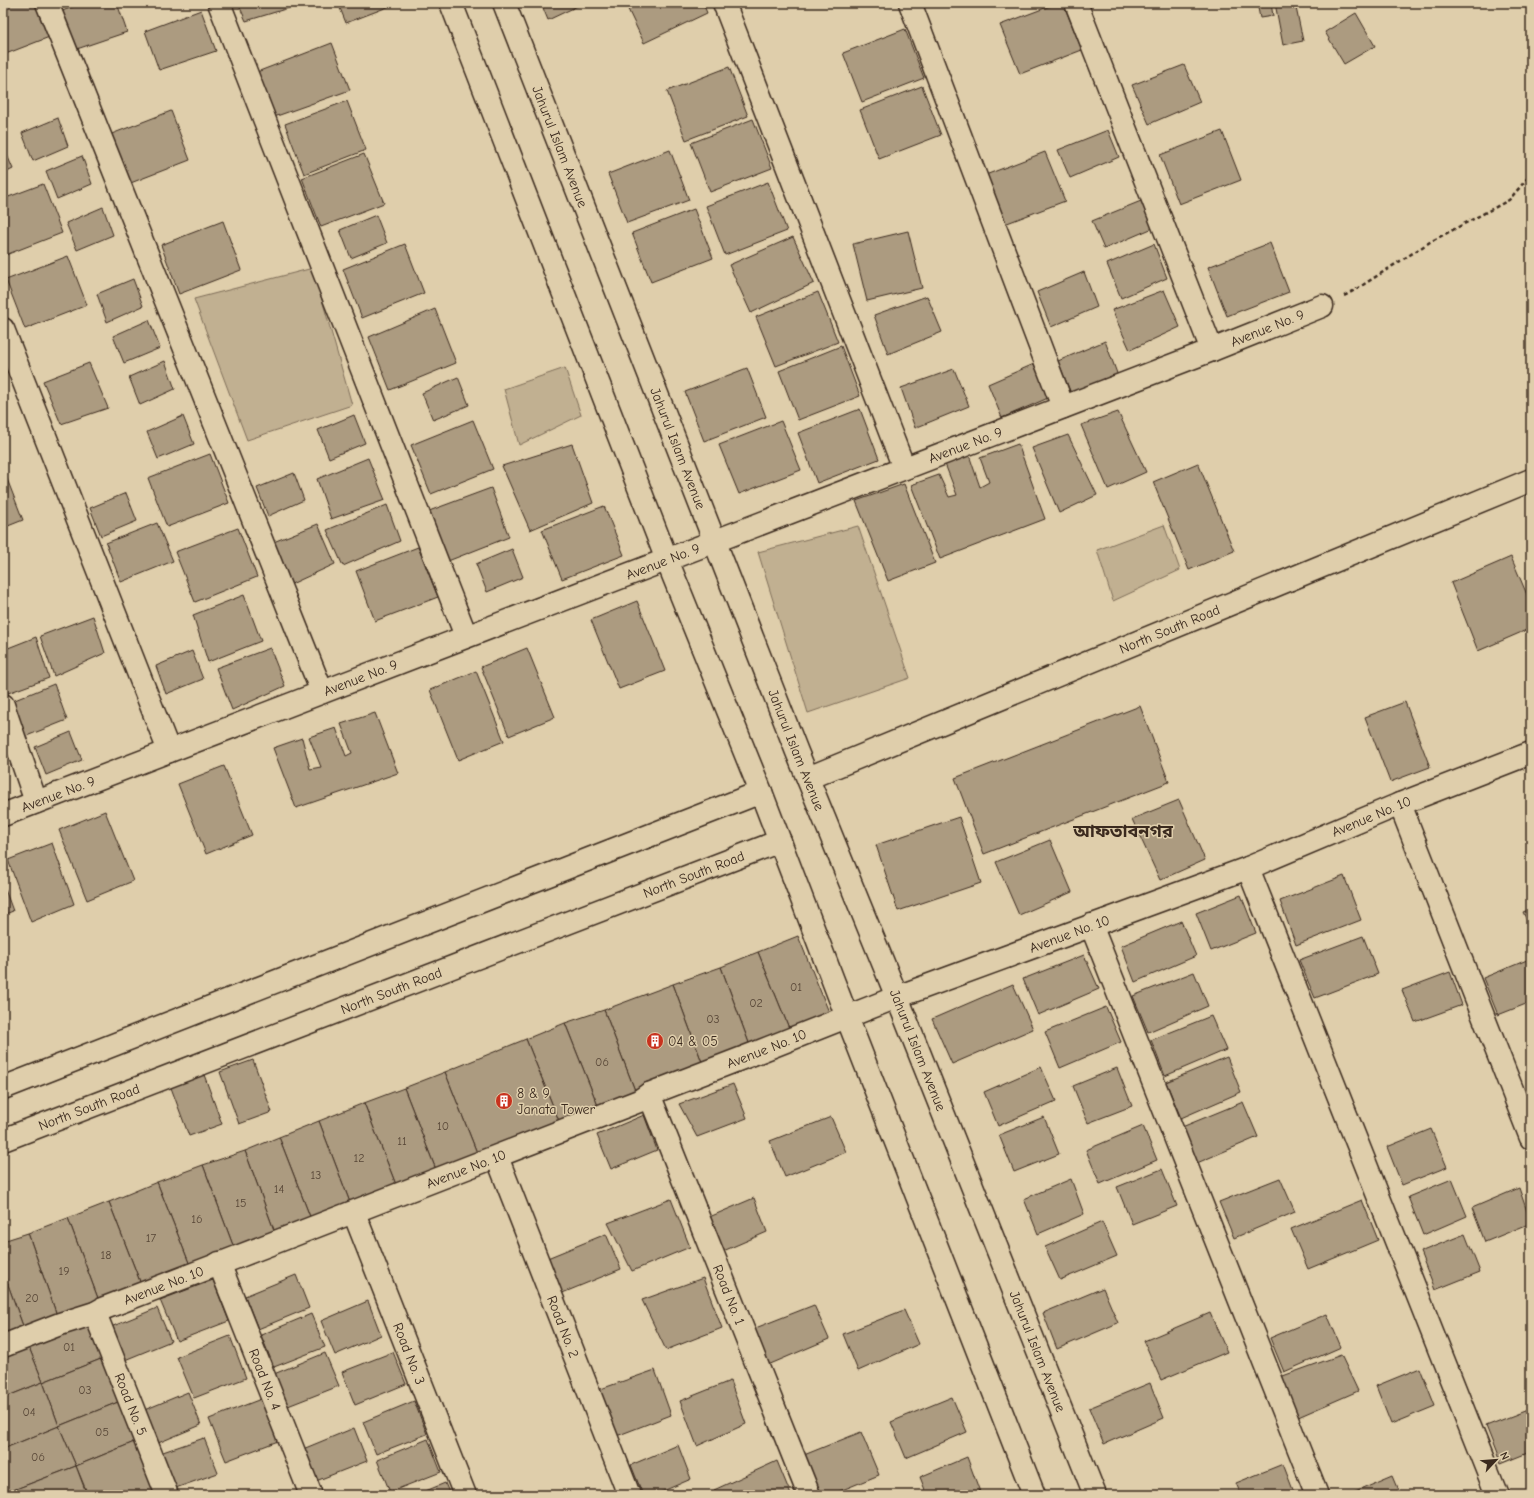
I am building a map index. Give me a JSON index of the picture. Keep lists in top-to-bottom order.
{
  "streets": {
    "street": [
      "Jahurul Islam Avenue",
      "Avenue No. 9",
      "North South Road",
      "Avenue No. 10",
      "Road No. 1",
      "Road No. 2",
      "Road No. 3",
      "Road No. 4",
      "Road No. 5"
    ]
  },
  "crossings": [
    ["Jahurul Islam Avenue", "Avenue No. 9"],
    ["Jahurul Islam Avenue", "North South Road"],
    ["Jahurul Islam Avenue", "Avenue No. 10"],
    ["Avenue No. 10", "Road No. 1"],
    ["Avenue No. 10", "Road No. 2"],
    ["Avenue No. 10", "Road No. 3"],
    ["Avenue No. 10", "Road No. 4"],
    ["Avenue No. 10", "Road No. 5"]
  ],
  "districts": ["আফতাবনগর"],
  "places": {
    "building": ["04 & 05", "8 & 9 Janata Tower"]
  },
  "house_numbers": [
    "01",
    "02",
    "03",
    "06",
    "10",
    "11",
    "12",
    "13",
    "14",
    "15",
    "16",
    "17",
    "18",
    "19",
    "20",
    "01",
    "03",
    "04",
    "05",
    "06"
  ],
  "north": "top right"
}
